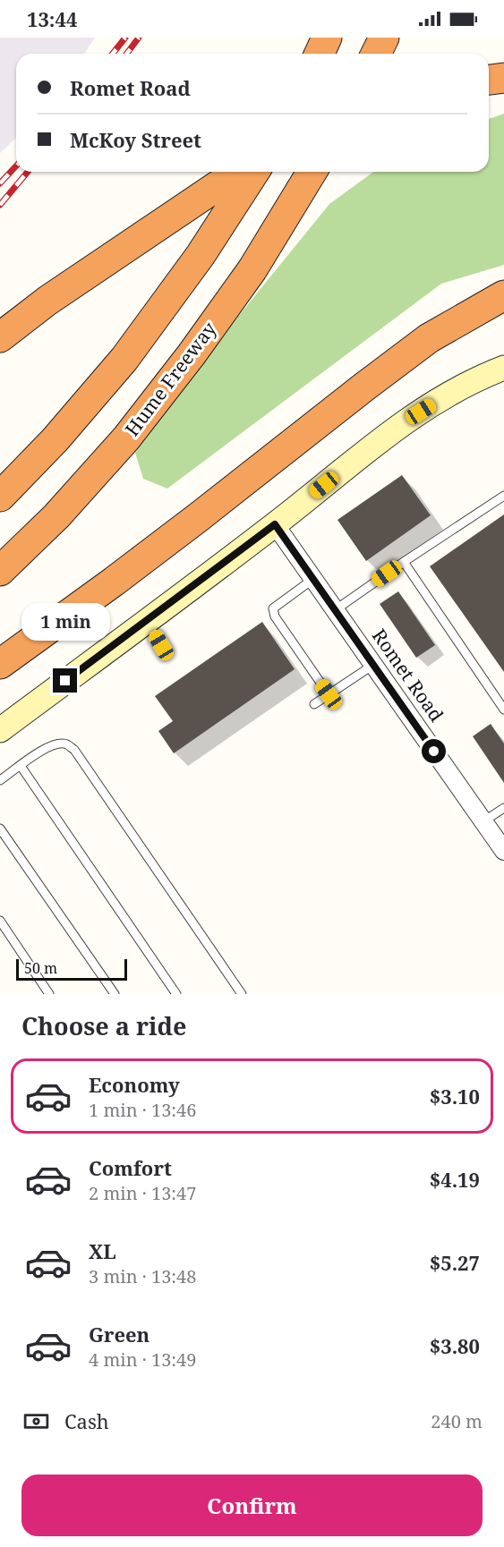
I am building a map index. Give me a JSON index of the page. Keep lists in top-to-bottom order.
{
  "streets": {
    "highway": ["Hume Freeway"],
    "street": ["Romet Road"]
  },
  "scale_bar": "50 m",
  "page": {
    "status": "13:44",
    "banner": ["Romet Road", "McKoy Street"],
    "bubble": "1 min",
    "scale": "50 m",
    "heading": "Choose a ride",
    "list": [
      {
        "name": "Economy",
        "note": "1 min · 13:46",
        "value": "$3.10"
      },
      {
        "name": "Comfort",
        "note": "2 min · 13:47",
        "value": "$4.19"
      },
      {
        "name": "XL",
        "note": "3 min · 13:48",
        "value": "$5.27"
      },
      {
        "name": "Green",
        "note": "4 min · 13:49",
        "value": "$3.80"
      }
    ],
    "pay": ["Cash", "240 m"],
    "buttons": "Confirm"
  }
}
